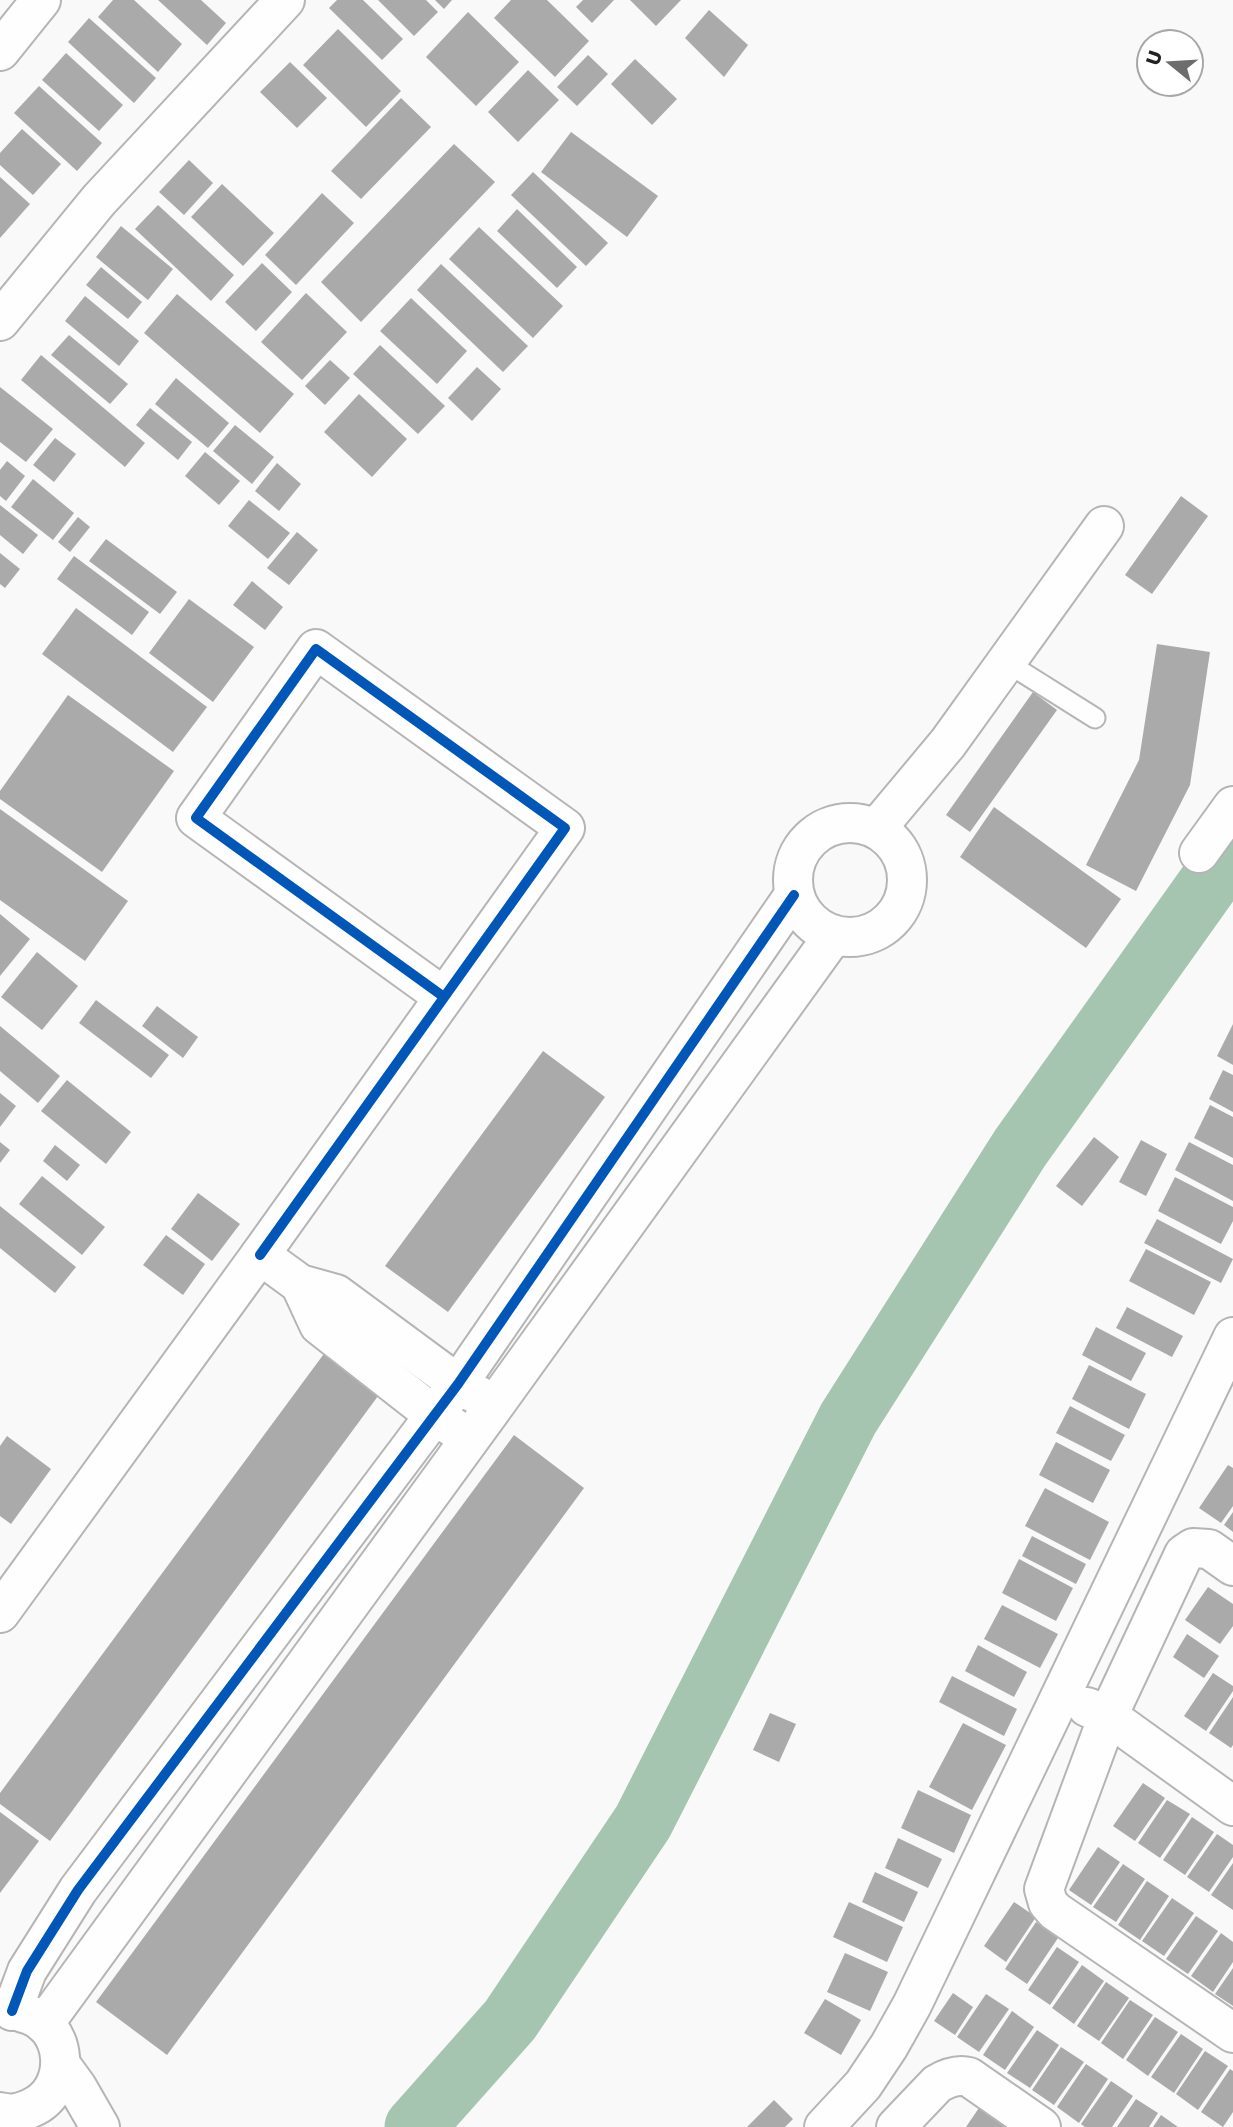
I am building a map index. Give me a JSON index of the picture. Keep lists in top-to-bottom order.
{
  "north": "left"
}
